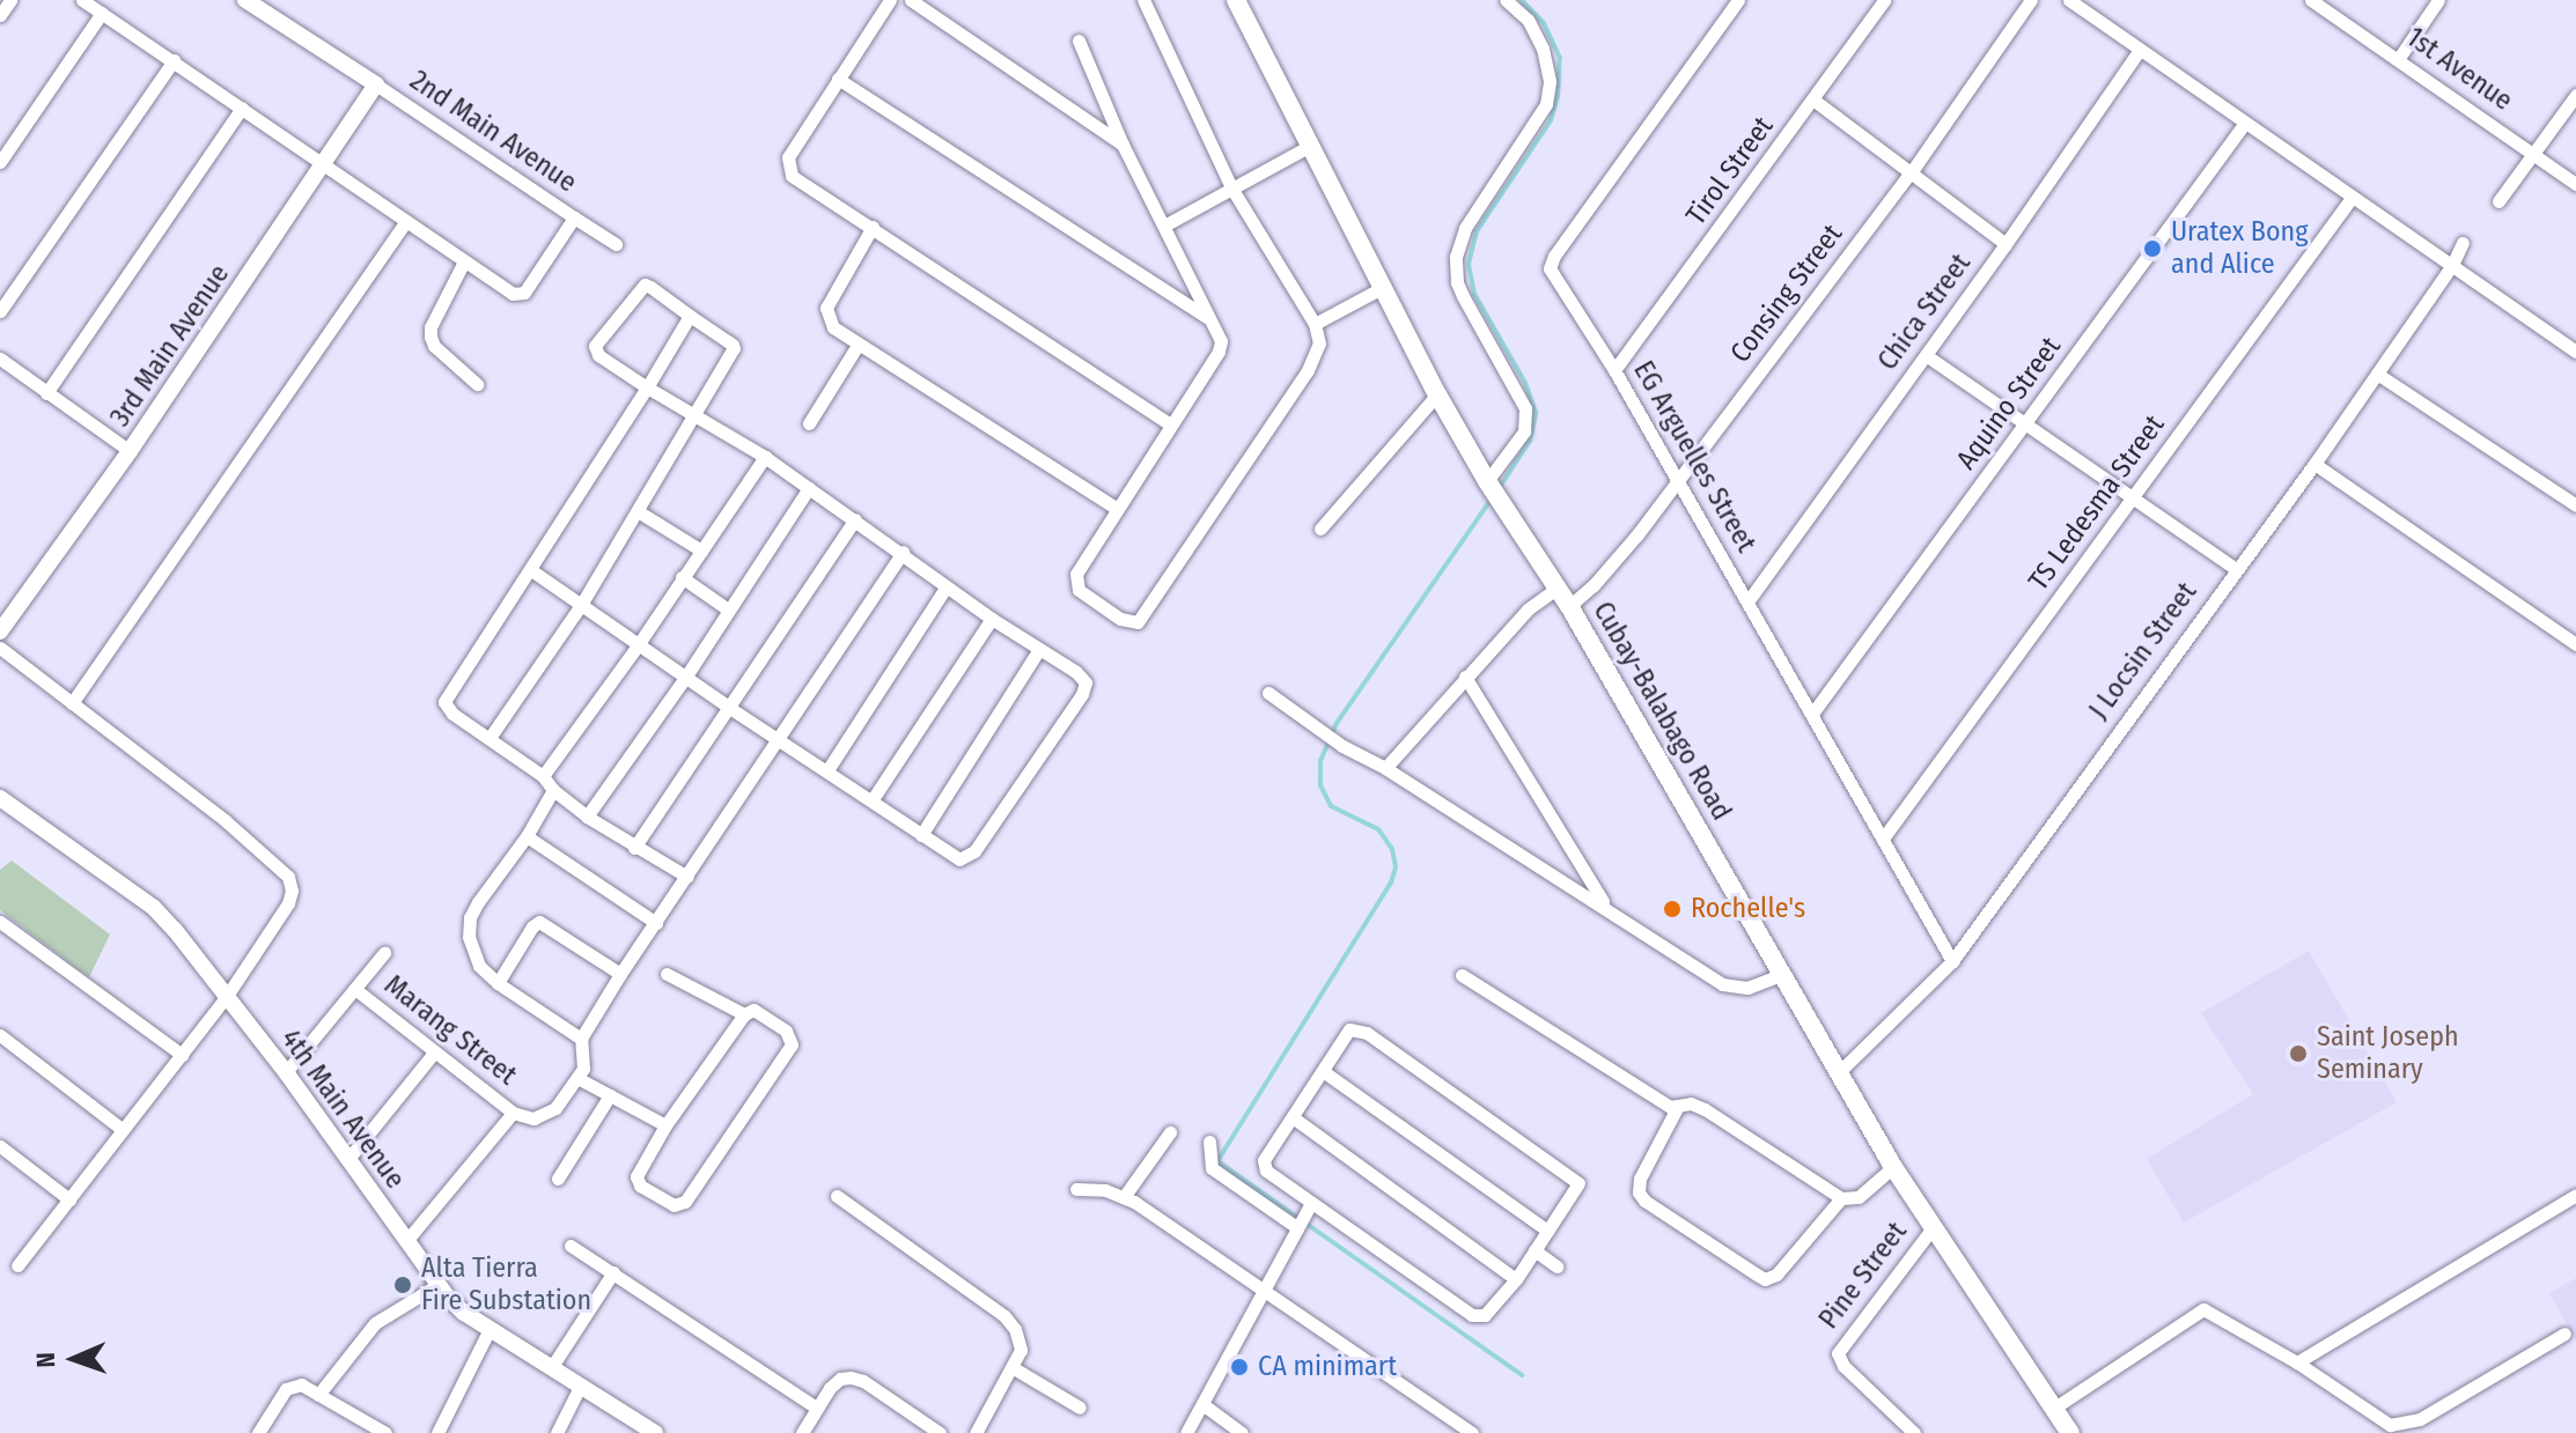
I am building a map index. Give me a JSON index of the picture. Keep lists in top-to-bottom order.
{
  "streets": {
    "main road": ["Cubay-Balabago Road"],
    "street": [
      "1st Avenue",
      "2nd Main Avenue",
      "Tirol Street",
      "Consing Street",
      "Chica Street",
      "3rd Main Avenue",
      "Aquino Street",
      "EG Arguelles Street",
      "TS Ledesma Street",
      "J Locsin Street",
      "Marang Street",
      "4th Main Avenue",
      "Pine Street"
    ]
  },
  "crossings": [
    ["2nd Main Avenue", "3rd Main Avenue"],
    ["Tirol Street", "EG Arguelles Street"],
    ["Consing Street", "EG Arguelles Street"],
    ["Consing Street", "Cubay-Balabago Road"],
    ["Chica Street", "EG Arguelles Street"],
    ["Aquino Street", "EG Arguelles Street"],
    ["EG Arguelles Street", "TS Ledesma Street"],
    ["EG Arguelles Street", "J Locsin Street"],
    ["J Locsin Street", "Cubay-Balabago Road"],
    ["Cubay-Balabago Road", "Pine Street"]
  ],
  "places": [
    "Uratex Bong and Alice",
    "Rochelle's",
    "Saint Joseph Seminary",
    "Alta Tierra Fire Substation",
    "CA minimart"
  ],
  "north": "left"
}
